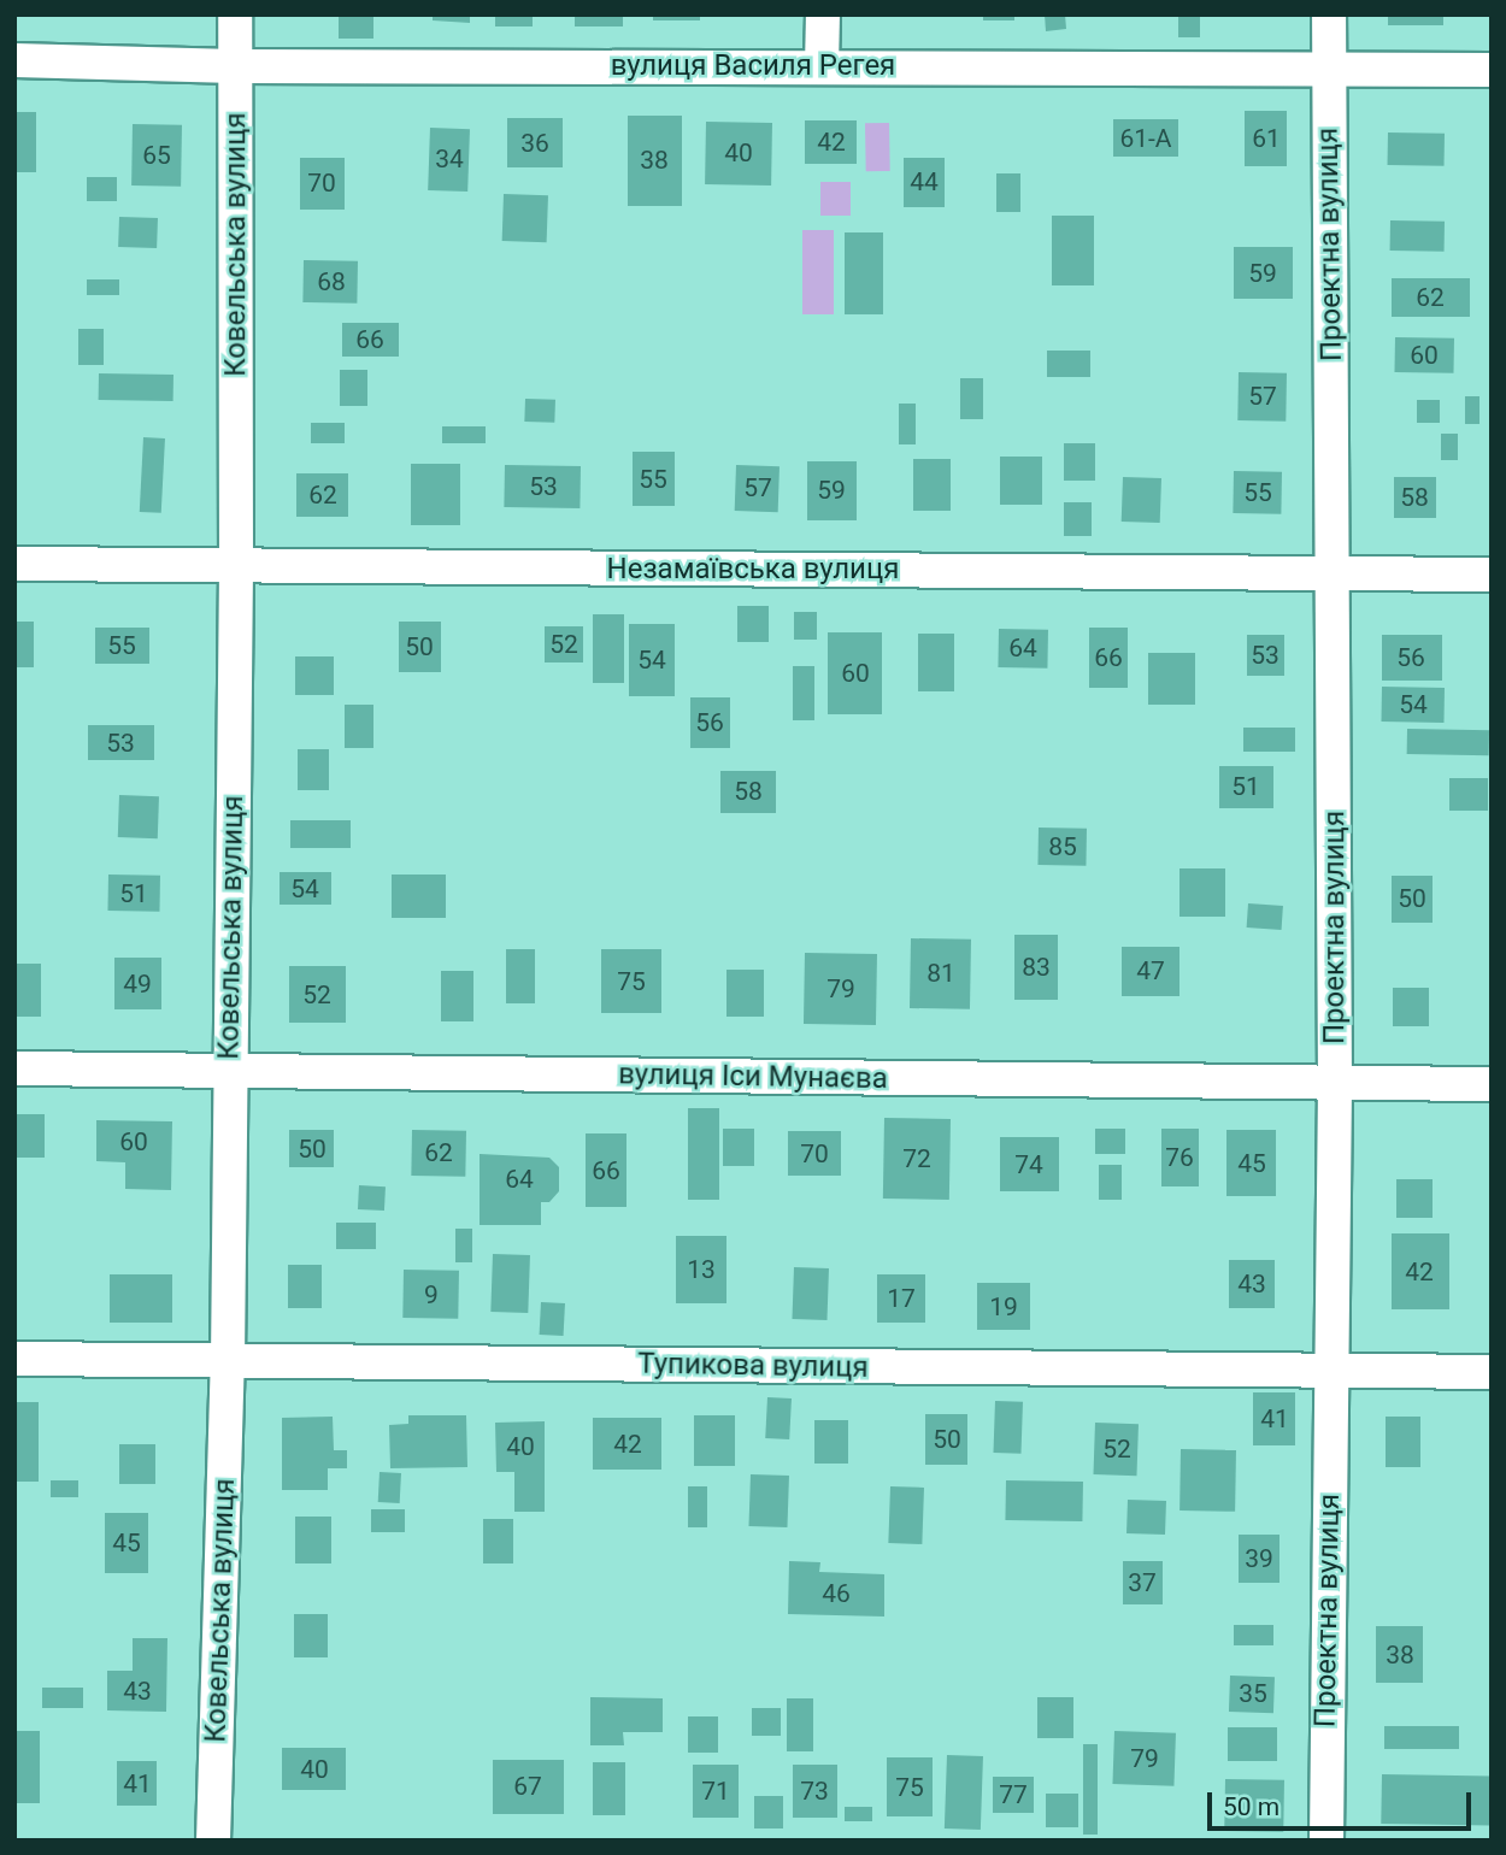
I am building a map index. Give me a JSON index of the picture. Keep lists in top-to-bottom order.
{
  "streets": {
    "street": [
      "вулиця Василя Регея",
      "Ковельська вулиця",
      "Проектна вулиця",
      "Незамаївська вулиця",
      "вулиця Іси Мунаєва",
      "Тупикова вулиця"
    ]
  },
  "crossings": [
    ["вулиця Василя Регея", "Ковельська вулиця"],
    ["вулиця Василя Регея", "Проектна вулиця"],
    ["Ковельська вулиця", "Незамаївська вулиця"],
    ["Ковельська вулиця", "вулиця Іси Мунаєва"],
    ["Ковельська вулиця", "Тупикова вулиця"],
    ["Проектна вулиця", "Незамаївська вулиця"],
    ["Проектна вулиця", "вулиця Іси Мунаєва"],
    ["Проектна вулиця", "Тупикова вулиця"]
  ],
  "house_numbers": [
    "61-А",
    "61",
    "42",
    "36",
    "40",
    "65",
    "34",
    "38",
    "44",
    "70",
    "59",
    "68",
    "62",
    "66",
    "60",
    "57",
    "55",
    "53",
    "57",
    "59",
    "55",
    "62",
    "58",
    "52",
    "55",
    "50",
    "64",
    "53",
    "66",
    "56",
    "54",
    "60",
    "54",
    "56",
    "53",
    "51",
    "58",
    "85",
    "54",
    "51",
    "50",
    "83",
    "47",
    "81",
    "75",
    "49",
    "79",
    "52",
    "60",
    "50",
    "62",
    "70",
    "76",
    "72",
    "45",
    "74",
    "66",
    "64",
    "13",
    "42",
    "43",
    "9",
    "17",
    "19",
    "41",
    "50",
    "42",
    "40",
    "52",
    "45",
    "39",
    "37",
    "46",
    "38",
    "43",
    "35",
    "79",
    "40",
    "41",
    "67",
    "75",
    "71",
    "73",
    "77"
  ],
  "scale_bar": "50 m"
}
